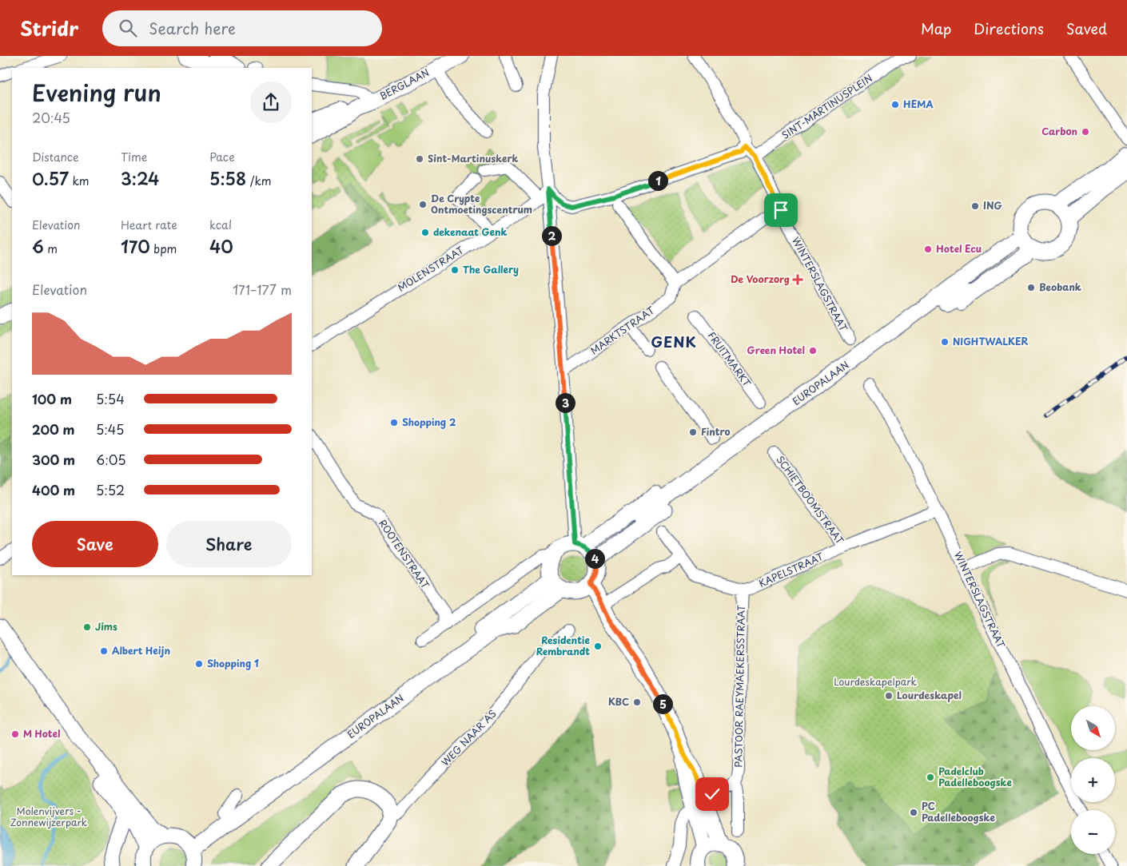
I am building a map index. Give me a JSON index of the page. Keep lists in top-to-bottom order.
{
  "streets": {
    "main road": ["BERGLAAN", "EUROPALAAN", "WEG NAAR AS"],
    "street": [
      "SINT-MARTINUSPLEIN",
      "MOLENSTRAAT",
      "WINTERSLAGSTRAAT",
      "MARKTSTRAAT",
      "FRUITMARKT",
      "SCHIETBOOMSTRAAT",
      "ROOTENSTRAAT",
      "KAPELSTRAAT",
      "PASTOOR RAEYMAEKERSSTRAAT"
    ]
  },
  "crossings": [
    ["SINT-MARTINUSPLEIN", "WINTERSLAGSTRAAT"],
    ["WINTERSLAGSTRAAT", "KAPELSTRAAT"],
    ["SCHIETBOOMSTRAAT", "KAPELSTRAAT"],
    ["KAPELSTRAAT", "PASTOOR RAEYMAEKERSSTRAAT"]
  ],
  "districts": ["GENK"],
  "parks": ["Lourdeskapelpark", "Molenvijvers - Zonnewijzerpark"],
  "places": {
    "other": [
      "HEMA",
      "Carbon",
      "Sint-Martinuskerk",
      "De Crypte Ontmoetingscentrum",
      "ING",
      "dekenaat Genk",
      "Hotel Ecu",
      "The Gallery",
      "Beobank",
      "NIGHTWALKER",
      "Green Hotel",
      "Shopping 2",
      "Fintro",
      "Jims",
      "Residentie Rembrandt",
      "Albert Heijn",
      "Shopping 1",
      "Lourdeskapel",
      "KBC",
      "M Hotel",
      "Padelclub Padelleboogske",
      "PC Padelleboogske"
    ],
    "health": ["De Voorzorg"]
  },
  "north": "bottom right",
  "page": {
    "header": "Stridr",
    "search": "Search here",
    "nav": ["Map", "Directions", "Saved"],
    "heading": ["Evening run", "20:45"],
    "stats": [
      ["Distance", "0.57 km"],
      ["Time", "3:24"],
      ["Pace", "5:58 /km"],
      ["Elevation", "6 m"],
      ["Heart rate", "170 bpm"],
      ["kcal", "40"]
    ],
    "pins": [
      "1",
      "2",
      "3",
      "4",
      "5"
    ],
    "chart": ["Elevation", "171–177 m"],
    "list": [
      {
        "name": "100 m",
        "note": "5:54"
      },
      {
        "name": "200 m",
        "note": "5:45"
      },
      {
        "name": "300 m",
        "note": "6:05"
      },
      {
        "name": "400 m",
        "note": "5:52"
      }
    ],
    "buttons": ["Save", "Share"],
    "map_buttons": ["+", "−"]
  }
}
